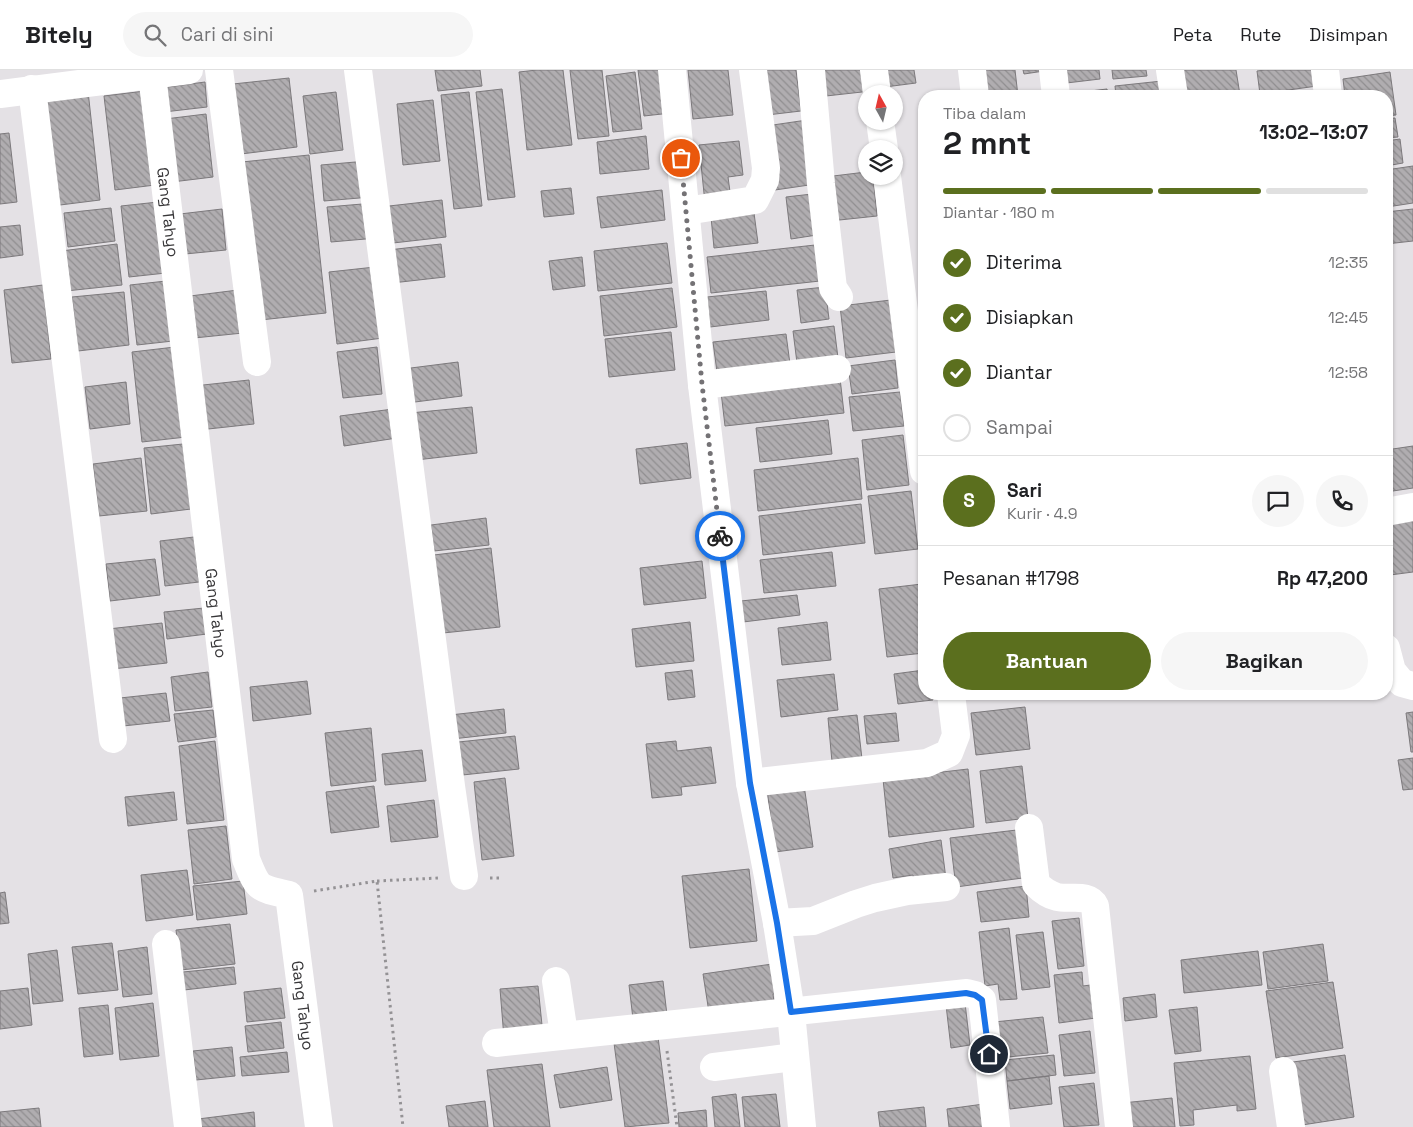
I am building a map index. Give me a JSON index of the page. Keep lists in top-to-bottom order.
{
  "streets": {
    "street": ["Gang Tahyo"]
  },
  "north": "top",
  "page": {
    "header": "Bitely",
    "search": "Cari di sini",
    "nav": ["Peta", "Rute", "Disimpan"],
    "heading": ["2 mnt", "Tiba dalam", "13:02–13:07"],
    "panel": [
      "Sari",
      "Kurir · 4.9",
      "Pesanan #1798",
      "Rp 47,200"
    ],
    "bar": "Diantar · 180 m",
    "list": [
      ["Diterima", "12:35"],
      ["Disiapkan", "12:45"],
      ["Diantar", "12:58"],
      "Sampai"
    ],
    "round": "S",
    "buttons": ["Bantuan", "Bagikan"]
  }
}
